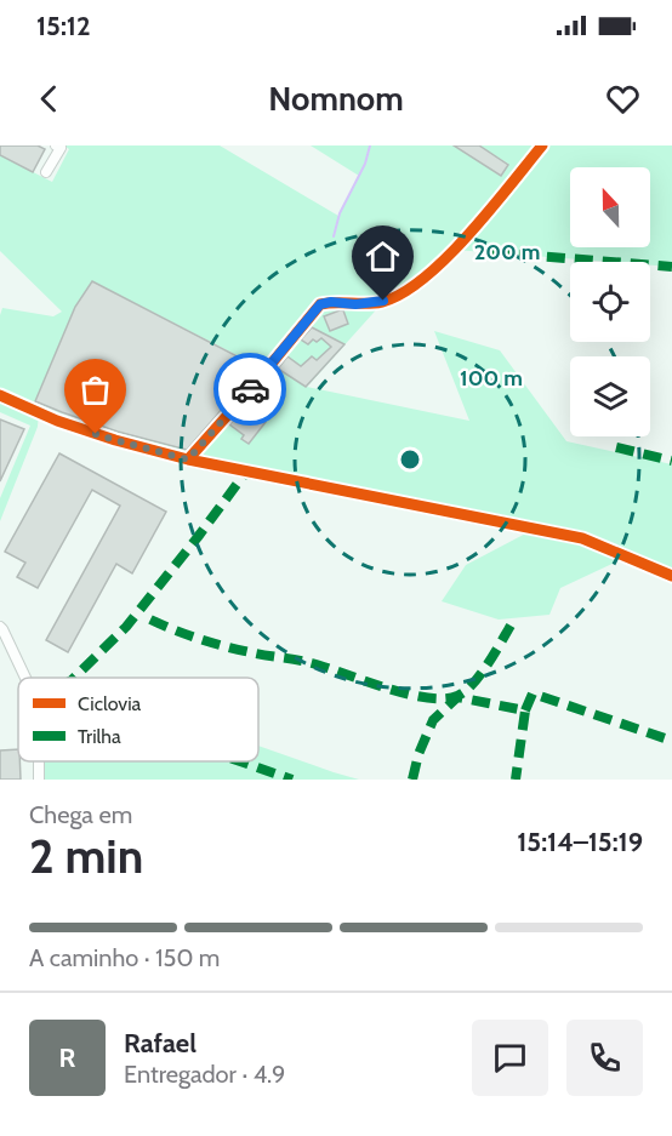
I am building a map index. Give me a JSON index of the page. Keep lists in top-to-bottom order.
{
  "legend": ["Ciclovia", "Trilha"],
  "north": "top",
  "page": {
    "status": "15:12",
    "header": "Nomnom",
    "heading": ["2 min", "Chega em", "15:14–15:19"],
    "panel": ["Rafael", "Entregador · 4.9"],
    "bar": "A caminho · 150 m",
    "round": "R"
  },
  "rings": ["200 m", "100 m"]
}
